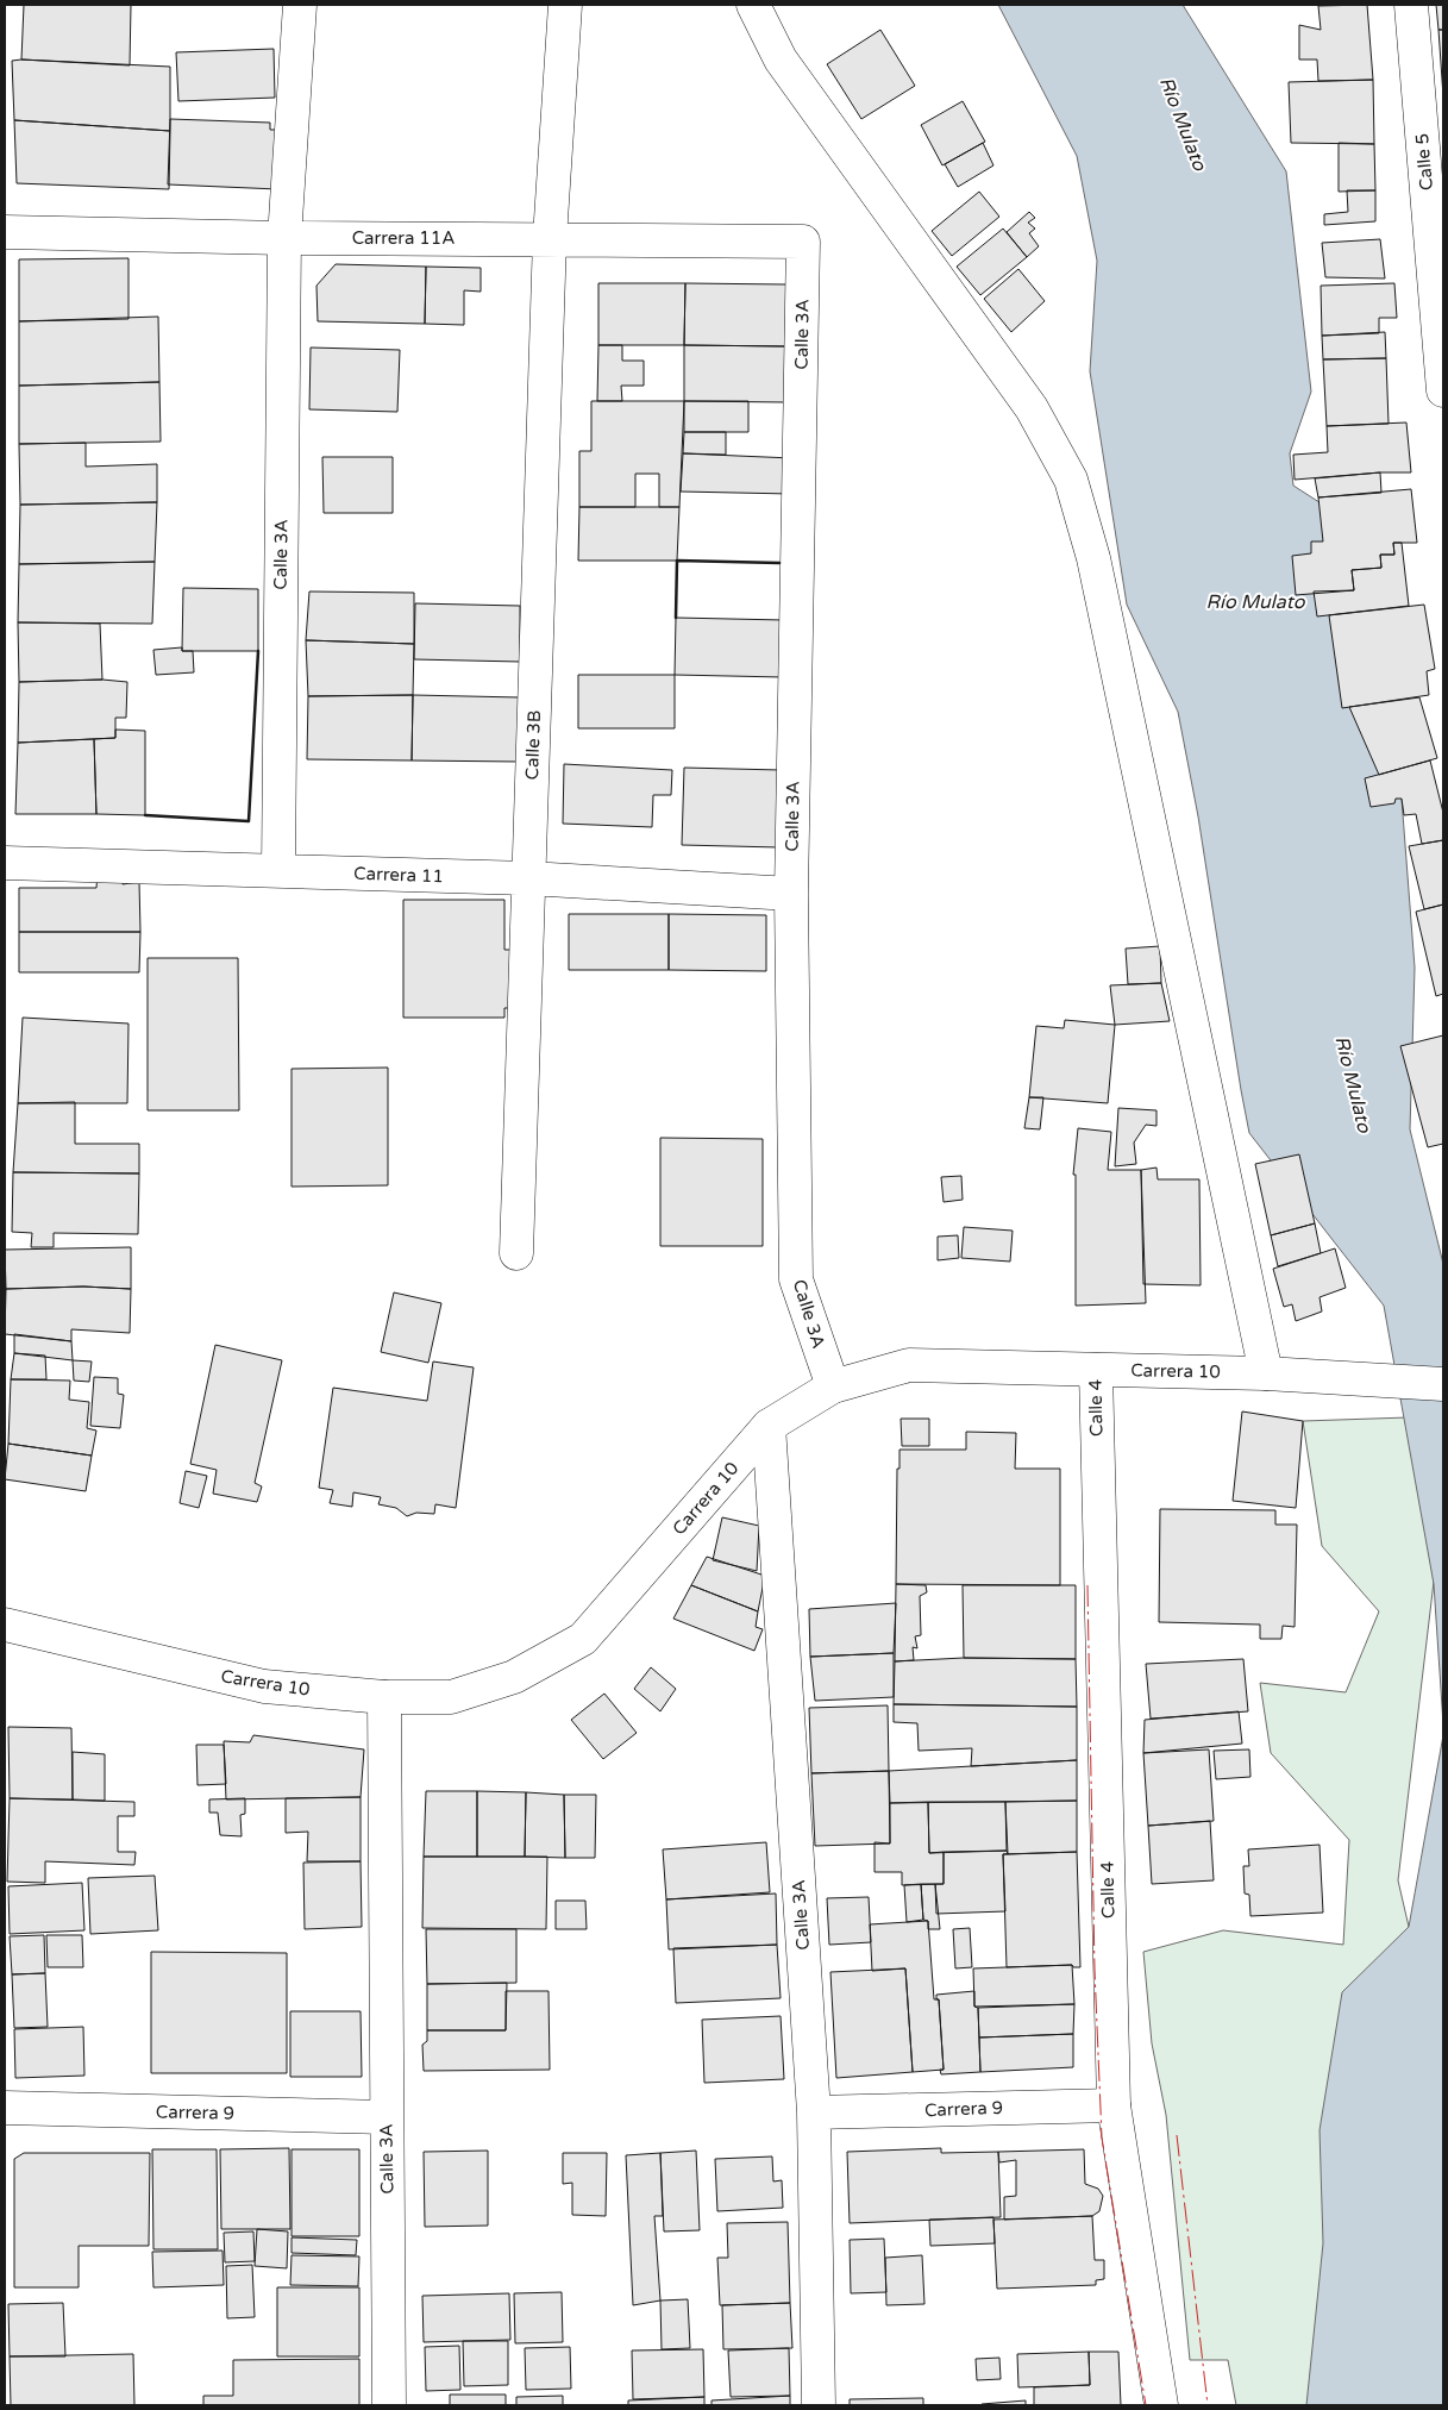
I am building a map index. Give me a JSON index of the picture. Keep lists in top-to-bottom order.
{
  "streets": {
    "street": [
      "Calle 5",
      "Carrera 11A",
      "Calle 3A",
      "Calle 3B",
      "Carrera 11",
      "Carrera 10",
      "Calle 4",
      "Carrera 9"
    ]
  },
  "crossings": [
    ["Carrera 11A", "Calle 3A"],
    ["Carrera 11A", "Calle 3B"],
    ["Calle 3A", "Carrera 11"],
    ["Calle 3A", "Carrera 10"],
    ["Calle 3A", "Carrera 9"],
    ["Calle 3B", "Carrera 11"],
    ["Carrera 10", "Calle 4"],
    ["Calle 4", "Carrera 9"]
  ],
  "water": ["Río Mulato"]
}
